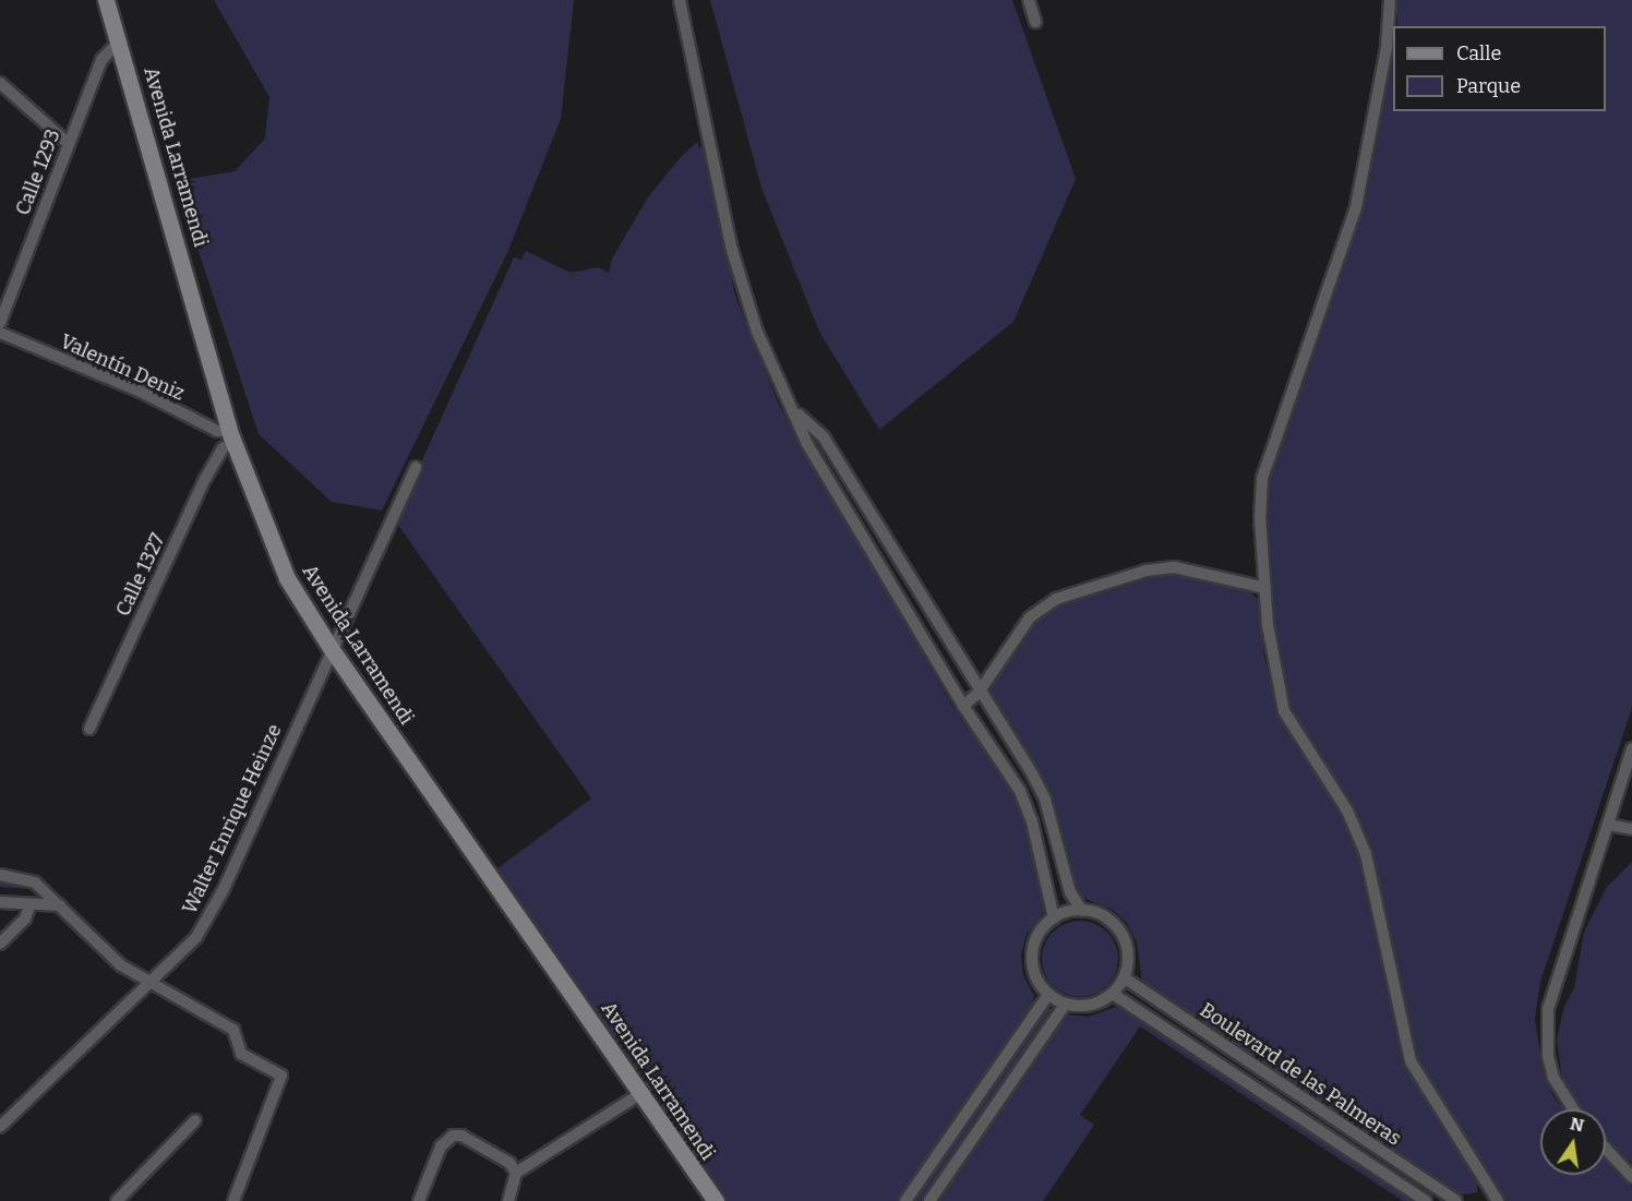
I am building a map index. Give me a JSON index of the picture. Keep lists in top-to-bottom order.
{
  "streets": {
    "main road": ["Avenida Larramendi"],
    "street": [
      "Calle 1293",
      "Valentín Deniz",
      "Calle 1327",
      "Walter Enrique Heinze",
      "Boulevard de las Palmeras"
    ]
  },
  "crossings": [
    ["Avenida Larramendi", "Calle 1293"],
    ["Avenida Larramendi", "Valentín Deniz"],
    ["Avenida Larramendi", "Calle 1327"],
    ["Avenida Larramendi", "Walter Enrique Heinze"],
    ["Valentín Deniz", "Calle 1327"]
  ],
  "legend": ["Calle", "Parque"],
  "north": "top"
}
